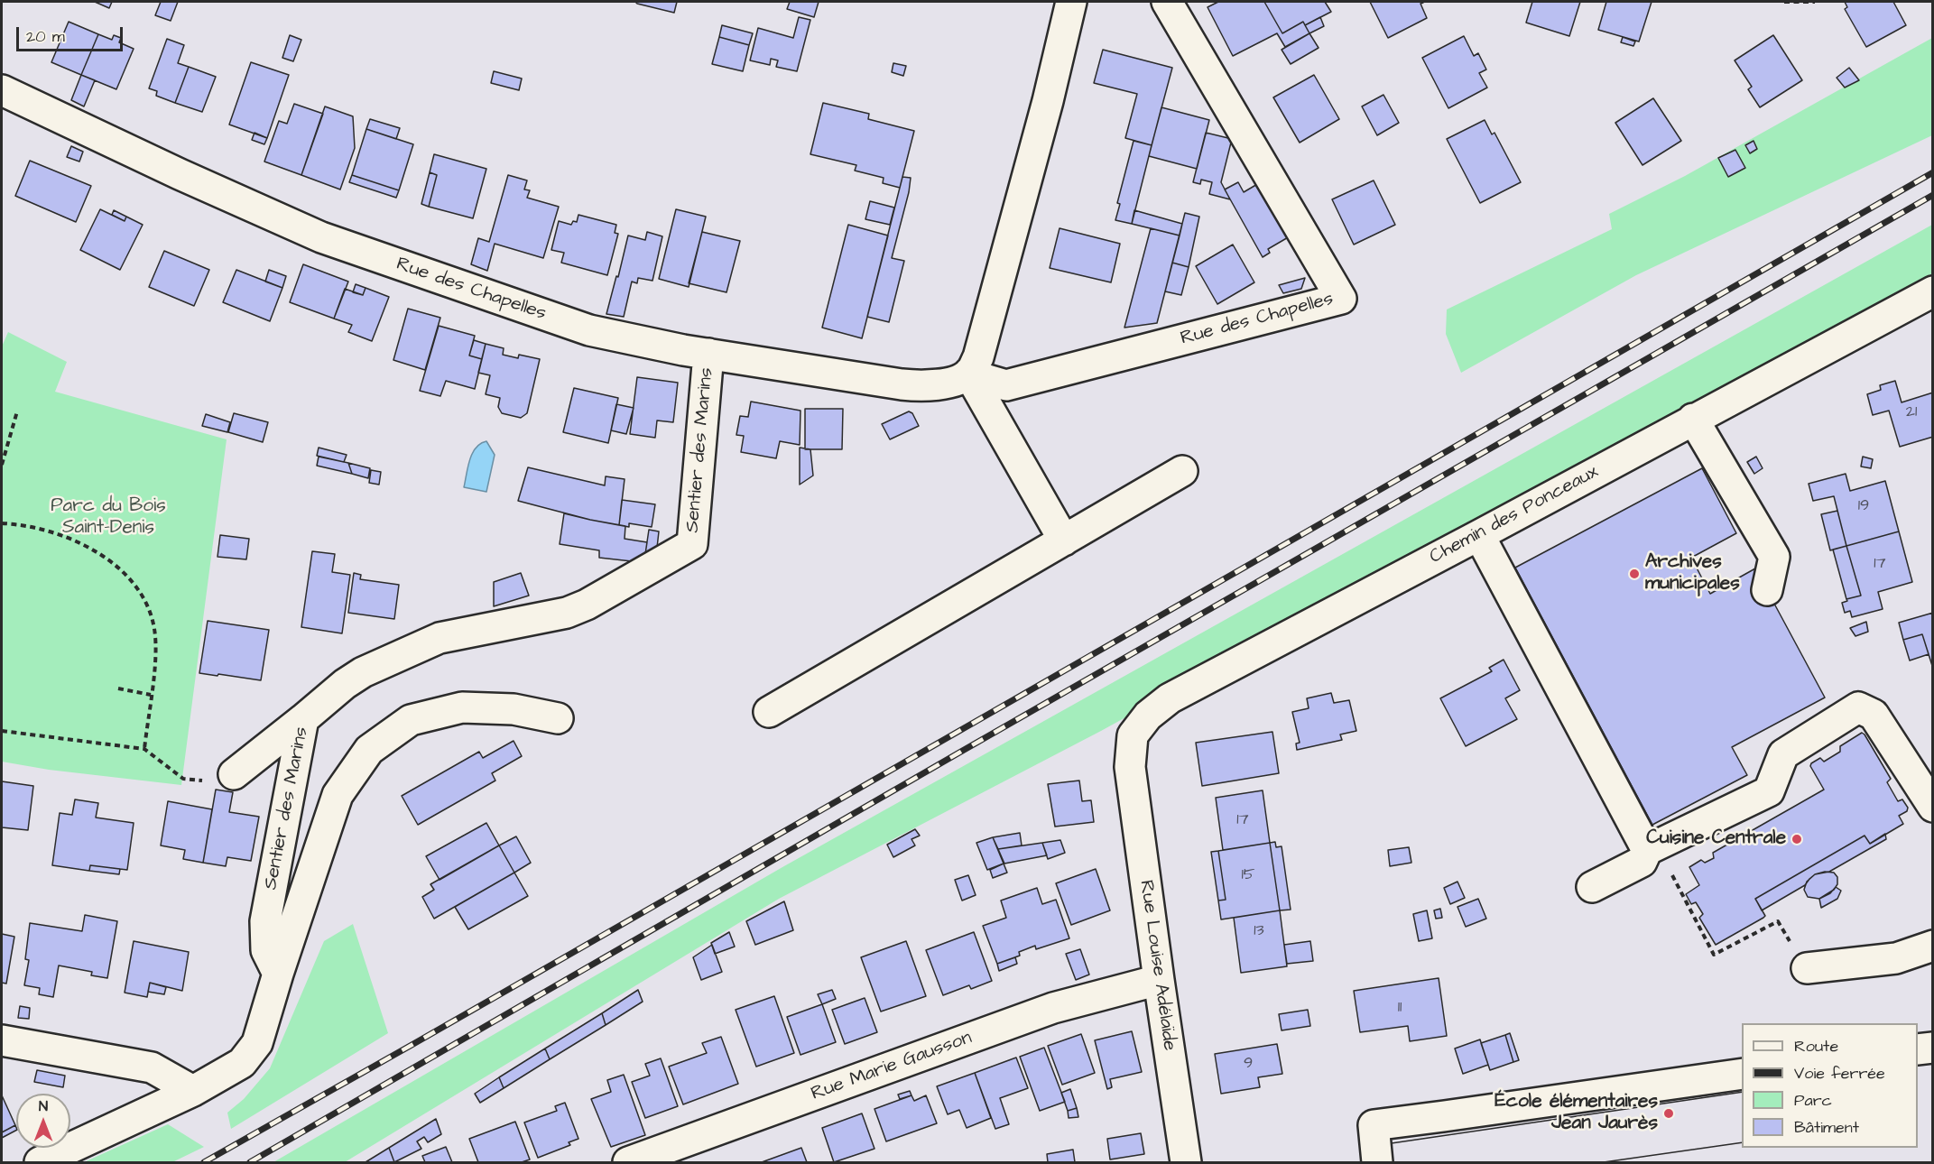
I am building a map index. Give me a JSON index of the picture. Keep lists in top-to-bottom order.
{
  "streets": {
    "street": [
      "Rue des Chapelles",
      "Sentier des Marins",
      "Chemin des Ponceaux",
      "Rue Louise Adélaïde",
      "Rue Marie Gausson"
    ]
  },
  "crossings": [
    ["Rue des Chapelles", "Sentier des Marins"],
    ["Chemin des Ponceaux", "Rue Louise Adélaïde"],
    ["Rue Louise Adélaïde", "Rue Marie Gausson"]
  ],
  "parks": ["Parc du Bois Saint-Denis"],
  "places": ["Archives municipales", "Cuisine Centrale", "École élémentaires Jean Jaurès"],
  "house_numbers": [
    "21",
    "19",
    "17",
    "17",
    "15",
    "13",
    "11",
    "9"
  ],
  "legend": [
    "Route",
    "Voie ferrée",
    "Parc",
    "Bâtiment"
  ],
  "scale_bar": "20 m",
  "north": "top"
}
